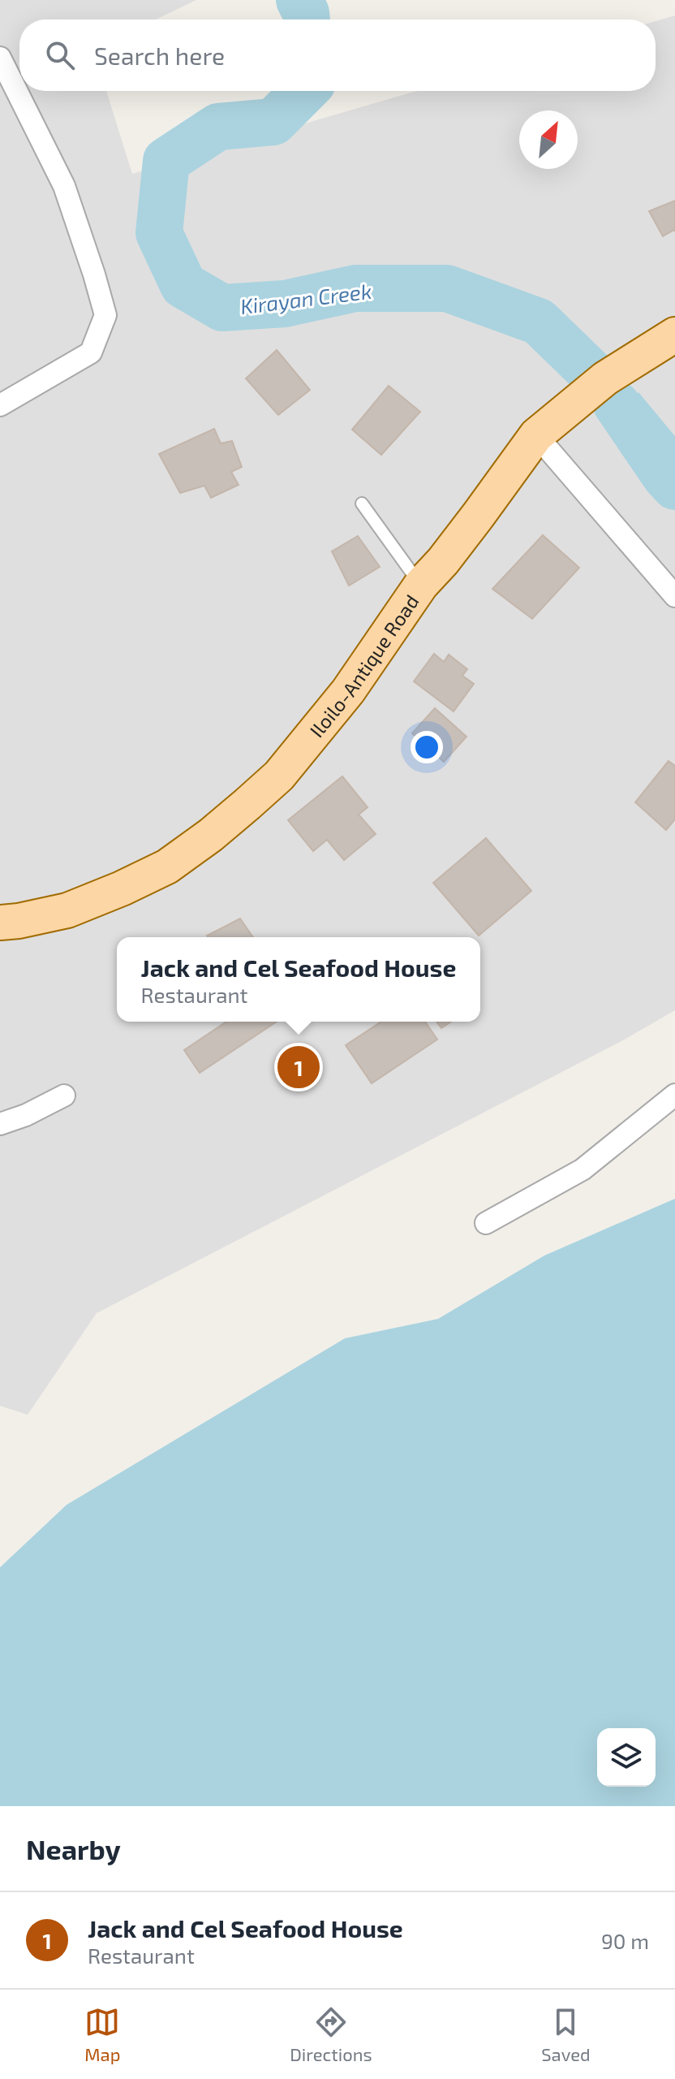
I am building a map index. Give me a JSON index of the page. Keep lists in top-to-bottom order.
{
  "streets": {
    "main road": ["Iloilo-Antique Road"]
  },
  "water": ["Kirayan Creek"],
  "north": "top right",
  "page": {
    "search": "Search here",
    "popup": ["Jack and Cel Seafood House", "Restaurant"],
    "pins": "1",
    "heading": "Nearby",
    "list": [
      {
        "mark": "1",
        "name": "Jack and Cel Seafood House",
        "note": "Restaurant",
        "value": "90 m"
      }
    ],
    "nav": ["Map", "Directions", "Saved"]
  }
}
